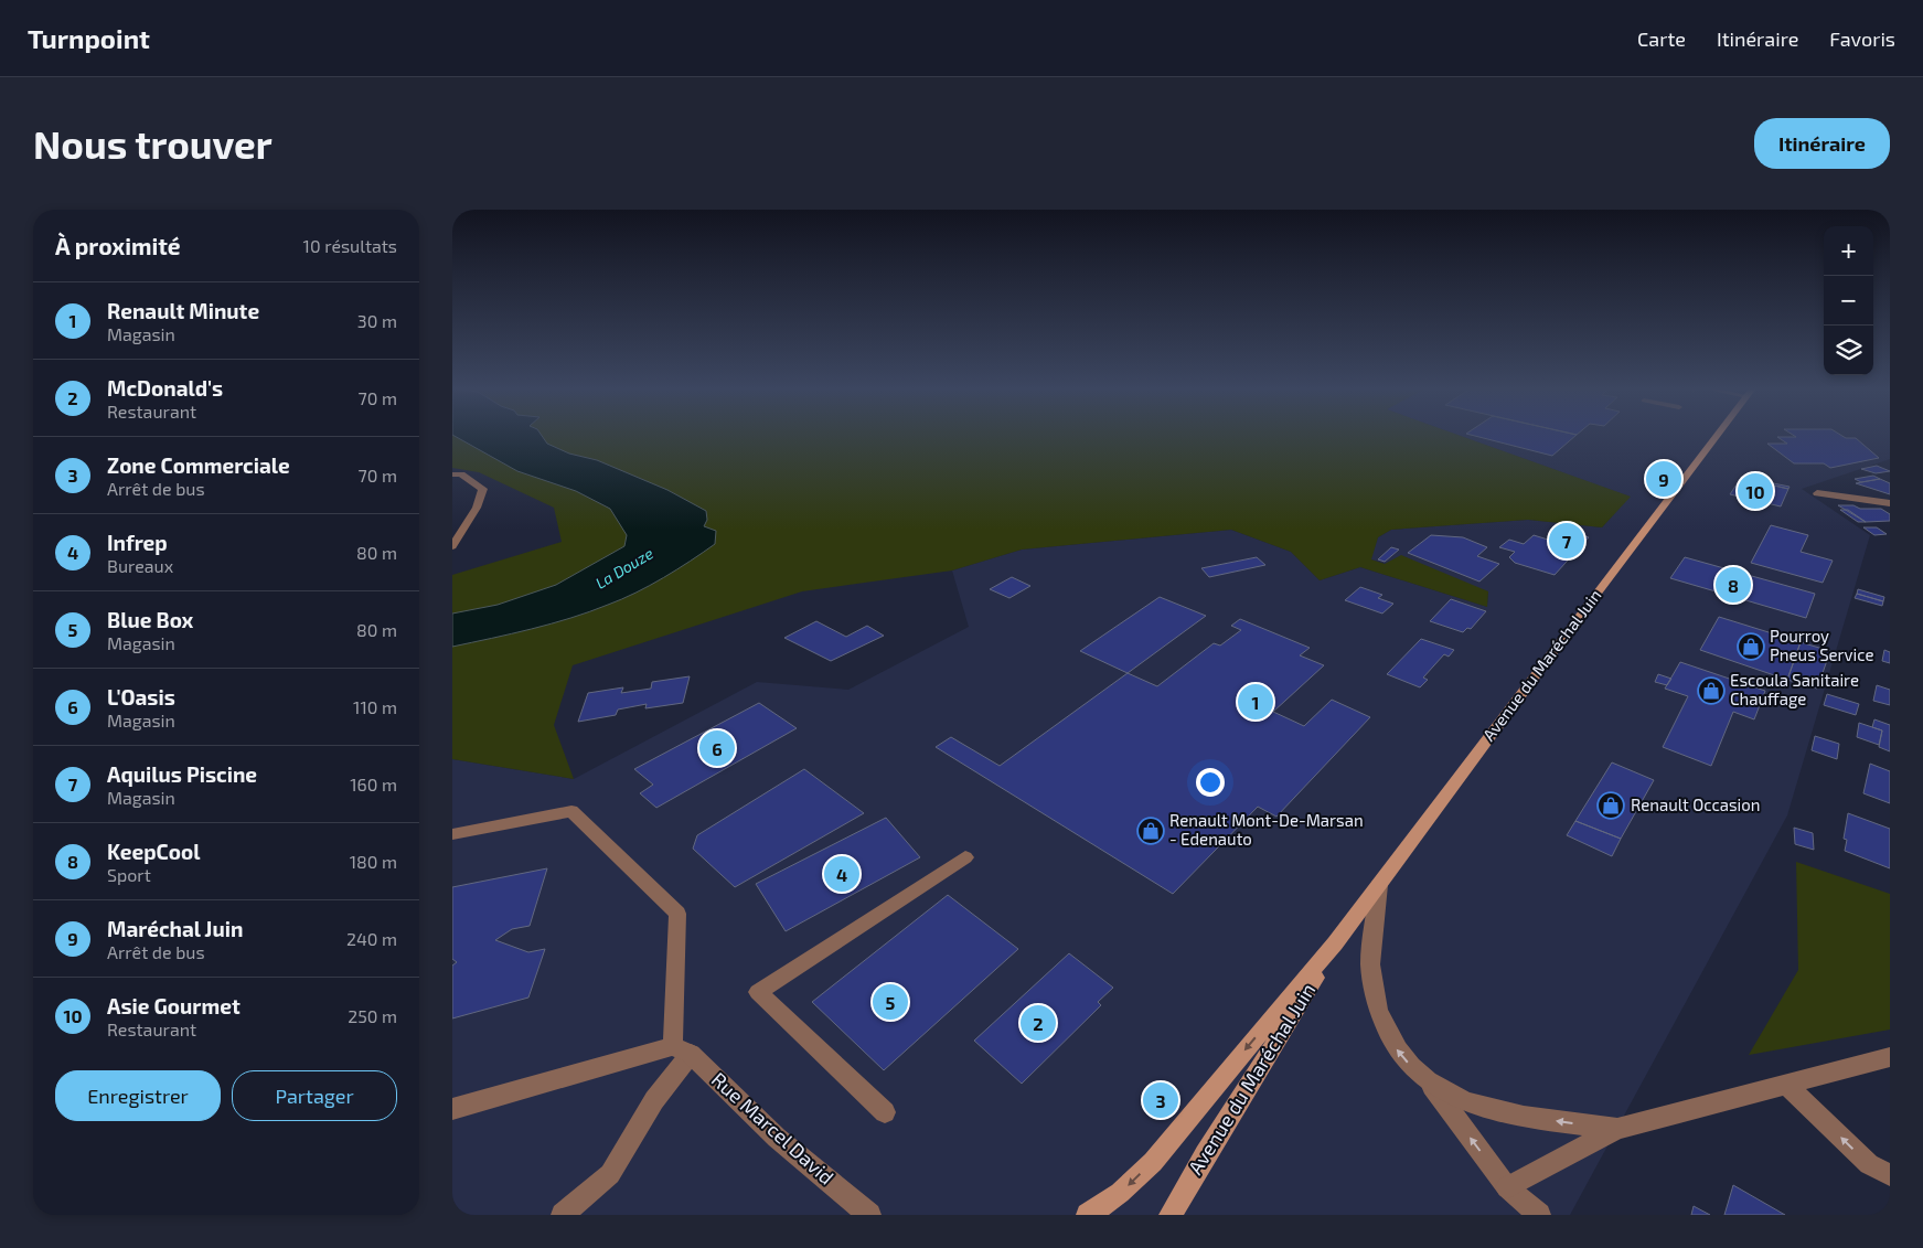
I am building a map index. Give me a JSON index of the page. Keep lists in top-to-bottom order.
{
  "streets": {
    "main road": ["Avenue du Maréchal Juin"],
    "street": ["Rue Marcel David"]
  },
  "water": ["La Douze"],
  "places": {
    "shop": [
      "Pourroy Pneus Service",
      "Escoula Sanitaire Chauffage",
      "Renault Occasion",
      "Renault Mont-De-Marsan - Edenauto"
    ]
  },
  "page": {
    "header": "Turnpoint",
    "nav": ["Carte", "Itinéraire", "Favoris"],
    "buttons": [
      "Itinéraire",
      ["Enregistrer", "Partager"]
    ],
    "title": "Nous trouver",
    "heading": ["À proximité", "10 résultats"],
    "map_buttons": ["+", "−"],
    "list": [
      {
        "mark": "1",
        "name": "Renault Minute",
        "note": "Magasin",
        "value": "30 m"
      },
      {
        "mark": "2",
        "name": "McDonald's",
        "note": "Restaurant",
        "value": "70 m"
      },
      {
        "mark": "3",
        "name": "Zone Commerciale",
        "note": "Arrêt de bus",
        "value": "70 m"
      },
      {
        "mark": "4",
        "name": "Infrep",
        "note": "Bureaux",
        "value": "80 m"
      },
      {
        "mark": "5",
        "name": "Blue Box",
        "note": "Magasin",
        "value": "80 m"
      },
      {
        "mark": "6",
        "name": "L'Oasis",
        "note": "Magasin",
        "value": "110 m"
      },
      {
        "mark": "7",
        "name": "Aquilus Piscine",
        "note": "Magasin",
        "value": "160 m"
      },
      {
        "mark": "8",
        "name": "KeepCool",
        "note": "Sport",
        "value": "180 m"
      },
      {
        "mark": "9",
        "name": "Maréchal Juin",
        "note": "Arrêt de bus",
        "value": "240 m"
      },
      {
        "mark": "10",
        "name": "Asie Gourmet",
        "note": "Restaurant",
        "value": "250 m"
      }
    ],
    "pins": [
      "9",
      "10",
      "7",
      "8",
      "1",
      "6",
      "4",
      "5",
      "2",
      "3"
    ]
  }
}
